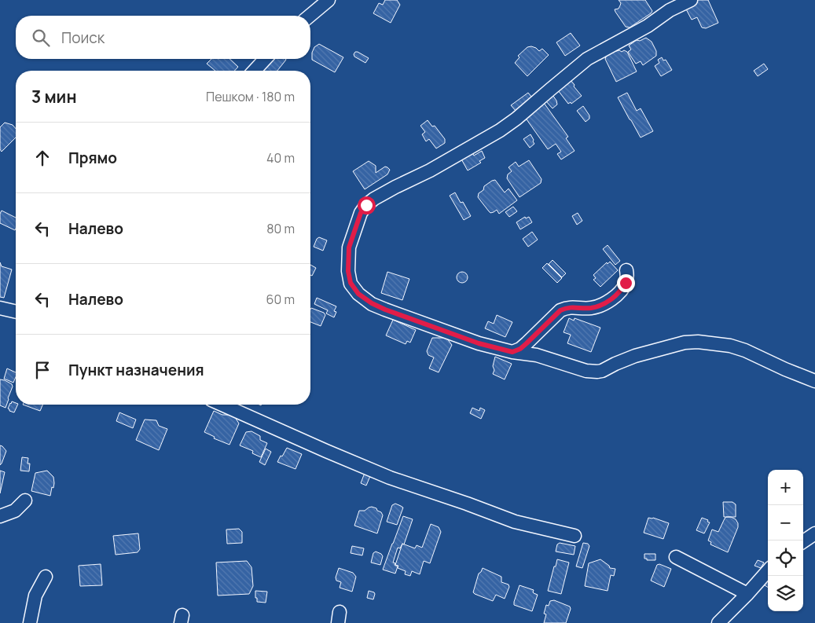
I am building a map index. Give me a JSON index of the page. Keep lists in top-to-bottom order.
{
  "page": {
    "search": "Поиск",
    "heading": ["3 мин", "Пешком · 180 m"],
    "list": [
      ["Прямо", "40 m"],
      ["Налево", "80 m"],
      ["Налево", "60 m"],
      "Пункт назначения"
    ],
    "map_buttons": ["+", "−"]
  }
}
